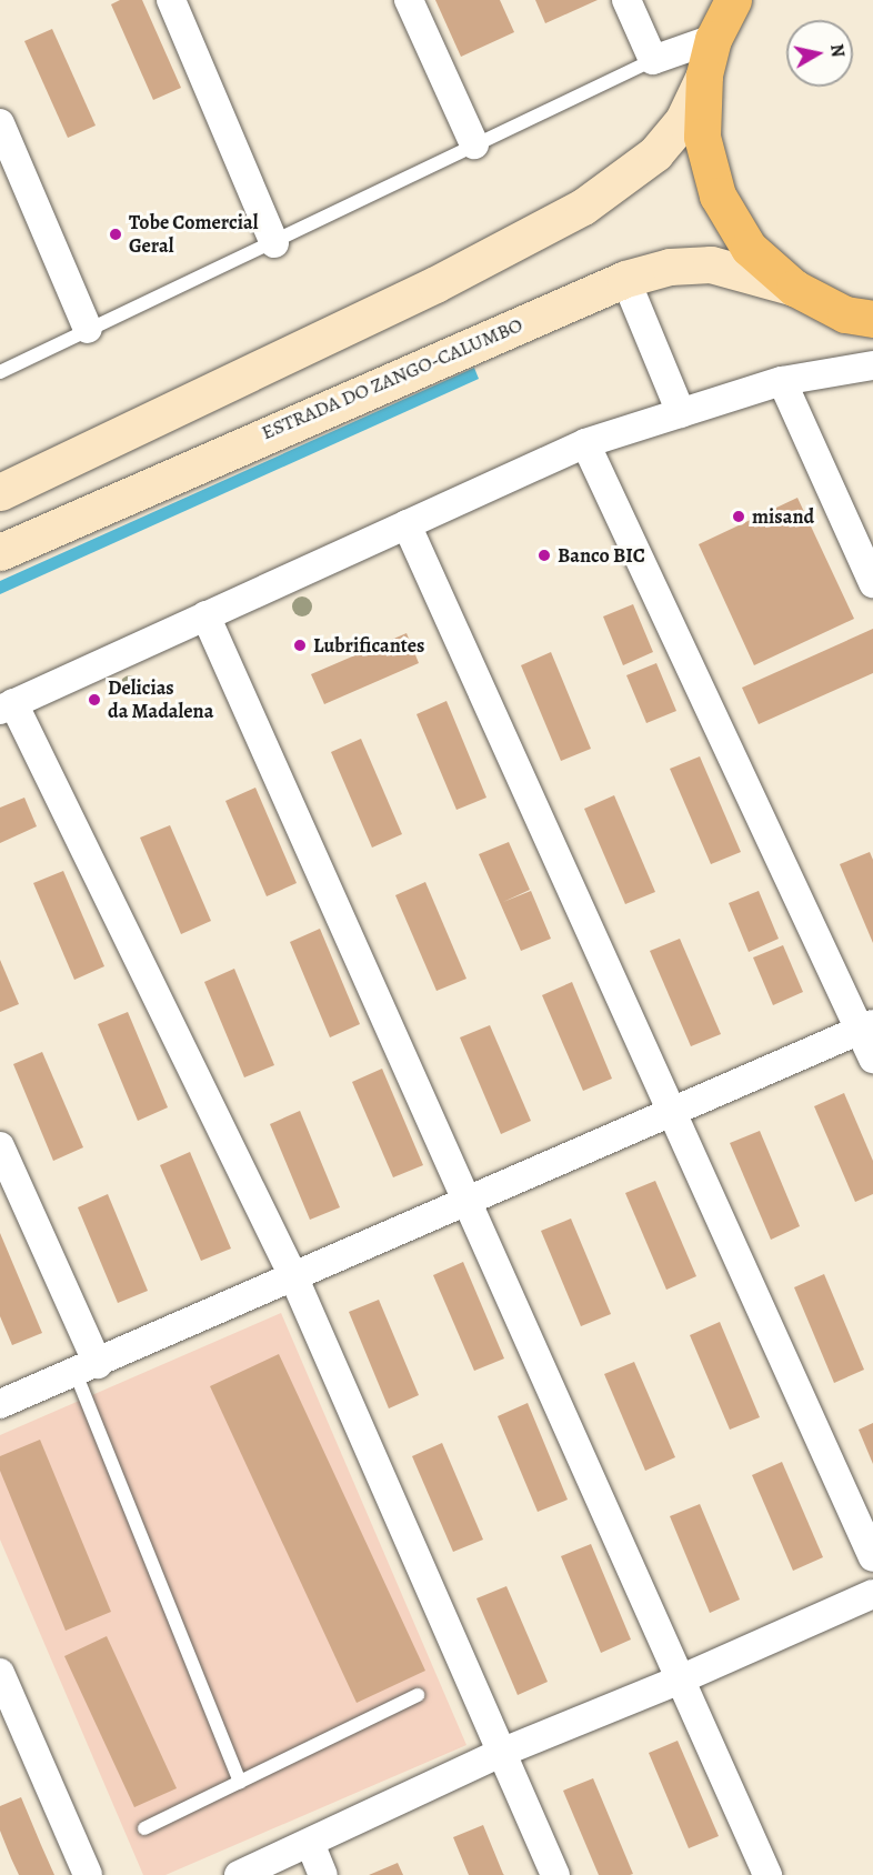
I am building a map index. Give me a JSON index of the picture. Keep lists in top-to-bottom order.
{
  "streets": {
    "main road": ["ESTRADA DO ZANGO-CALUMBO"]
  },
  "places": [
    "Tobe Comercial Geral",
    "misand",
    "Banco BIC",
    "Lubrificantes",
    "Delicias da Madalena"
  ],
  "north": "right"
}
